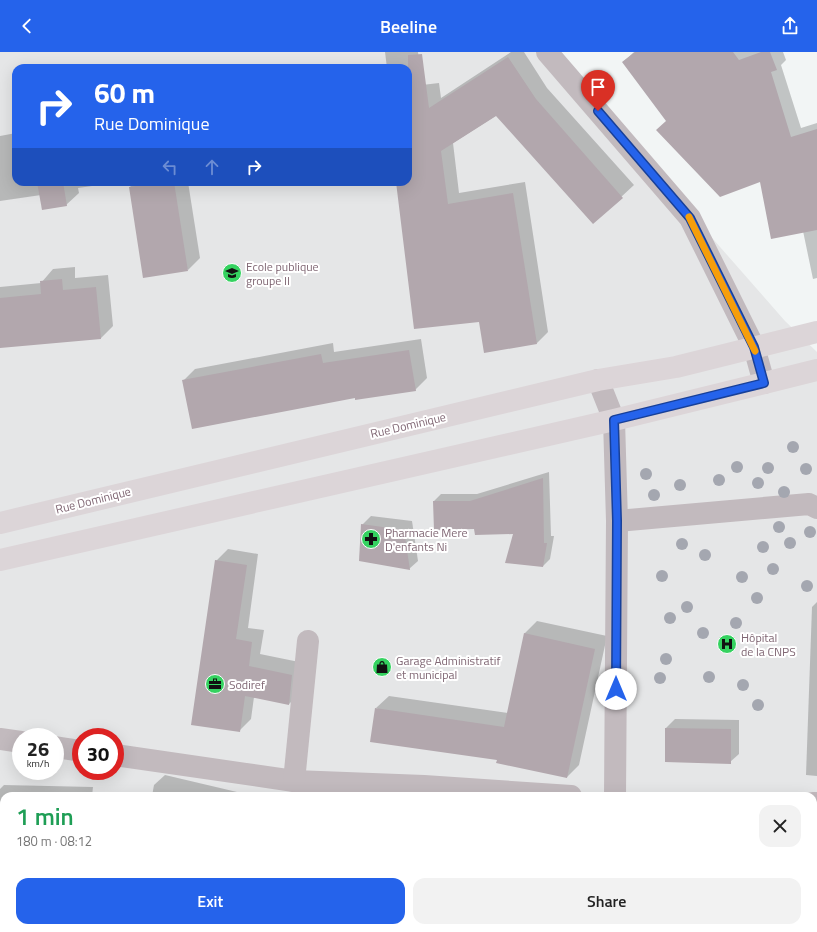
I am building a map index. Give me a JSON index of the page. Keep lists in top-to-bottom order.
{
  "streets": {
    "main road": ["Rue Dominique"]
  },
  "places": {
    "school or university": ["Ecole publique groupe II"],
    "pharmacy": ["Pharmacie Mere D'enfants Ni"],
    "hospital": ["Hôpital de la CNPS"],
    "shop": ["Garage Administratif et municipal"],
    "office": ["Sodiref"]
  },
  "page": {
    "header": "Beeline",
    "turn": ["60 m", "Rue Dominique"],
    "speed": "26 km/h",
    "limit": "30",
    "heading": ["1 min", "180 m · 08:12"],
    "buttons": ["Exit", "Share"]
  }
}
